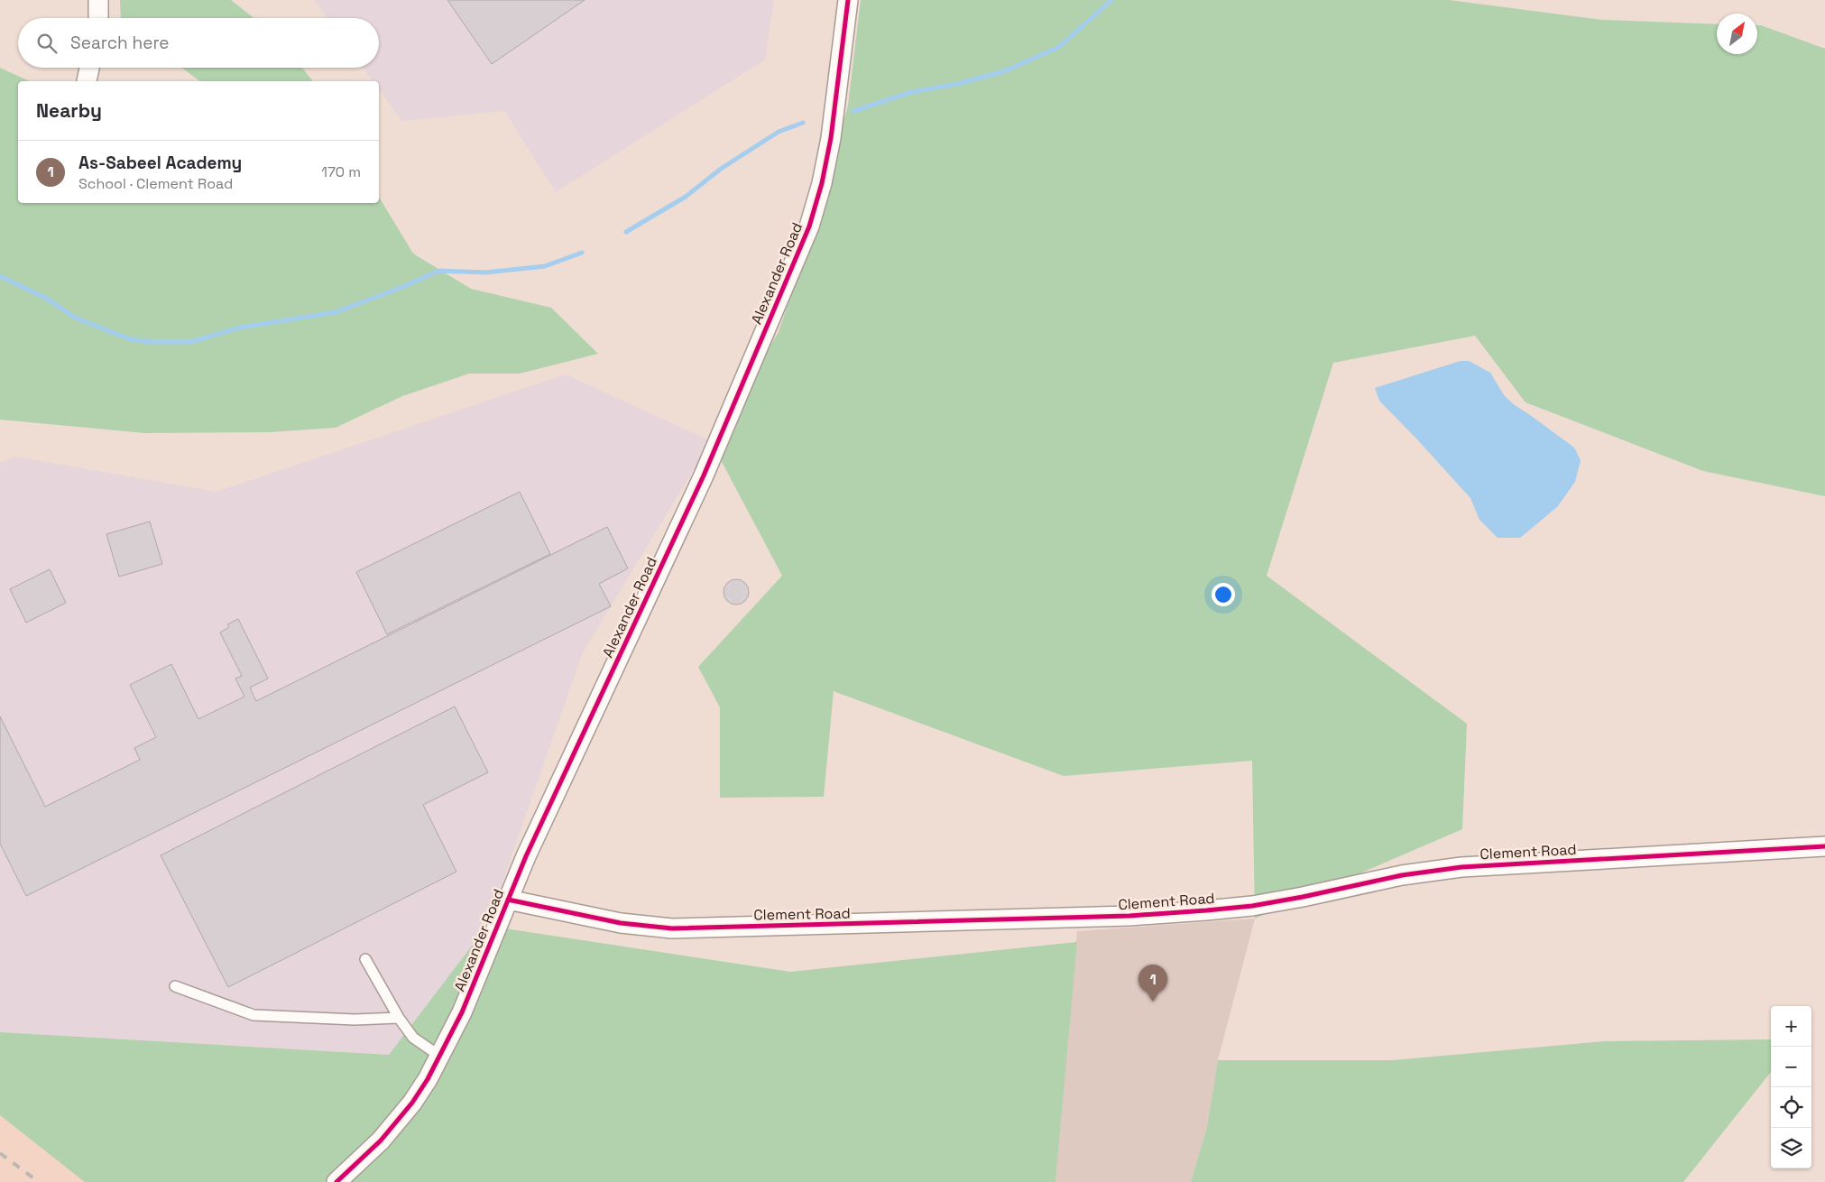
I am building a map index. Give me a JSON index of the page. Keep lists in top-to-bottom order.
{
  "streets": {
    "street": ["Alexander Road", "Clement Road"]
  },
  "crossings": [
    ["Alexander Road", "Clement Road"]
  ],
  "north": "top right",
  "page": {
    "search": "Search here",
    "heading": "Nearby",
    "list": [
      {
        "mark": "1",
        "name": "As-Sabeel Academy",
        "note": "School · Clement Road",
        "value": "170 m"
      }
    ],
    "pins": "1",
    "map_buttons": ["+", "−"]
  }
}
